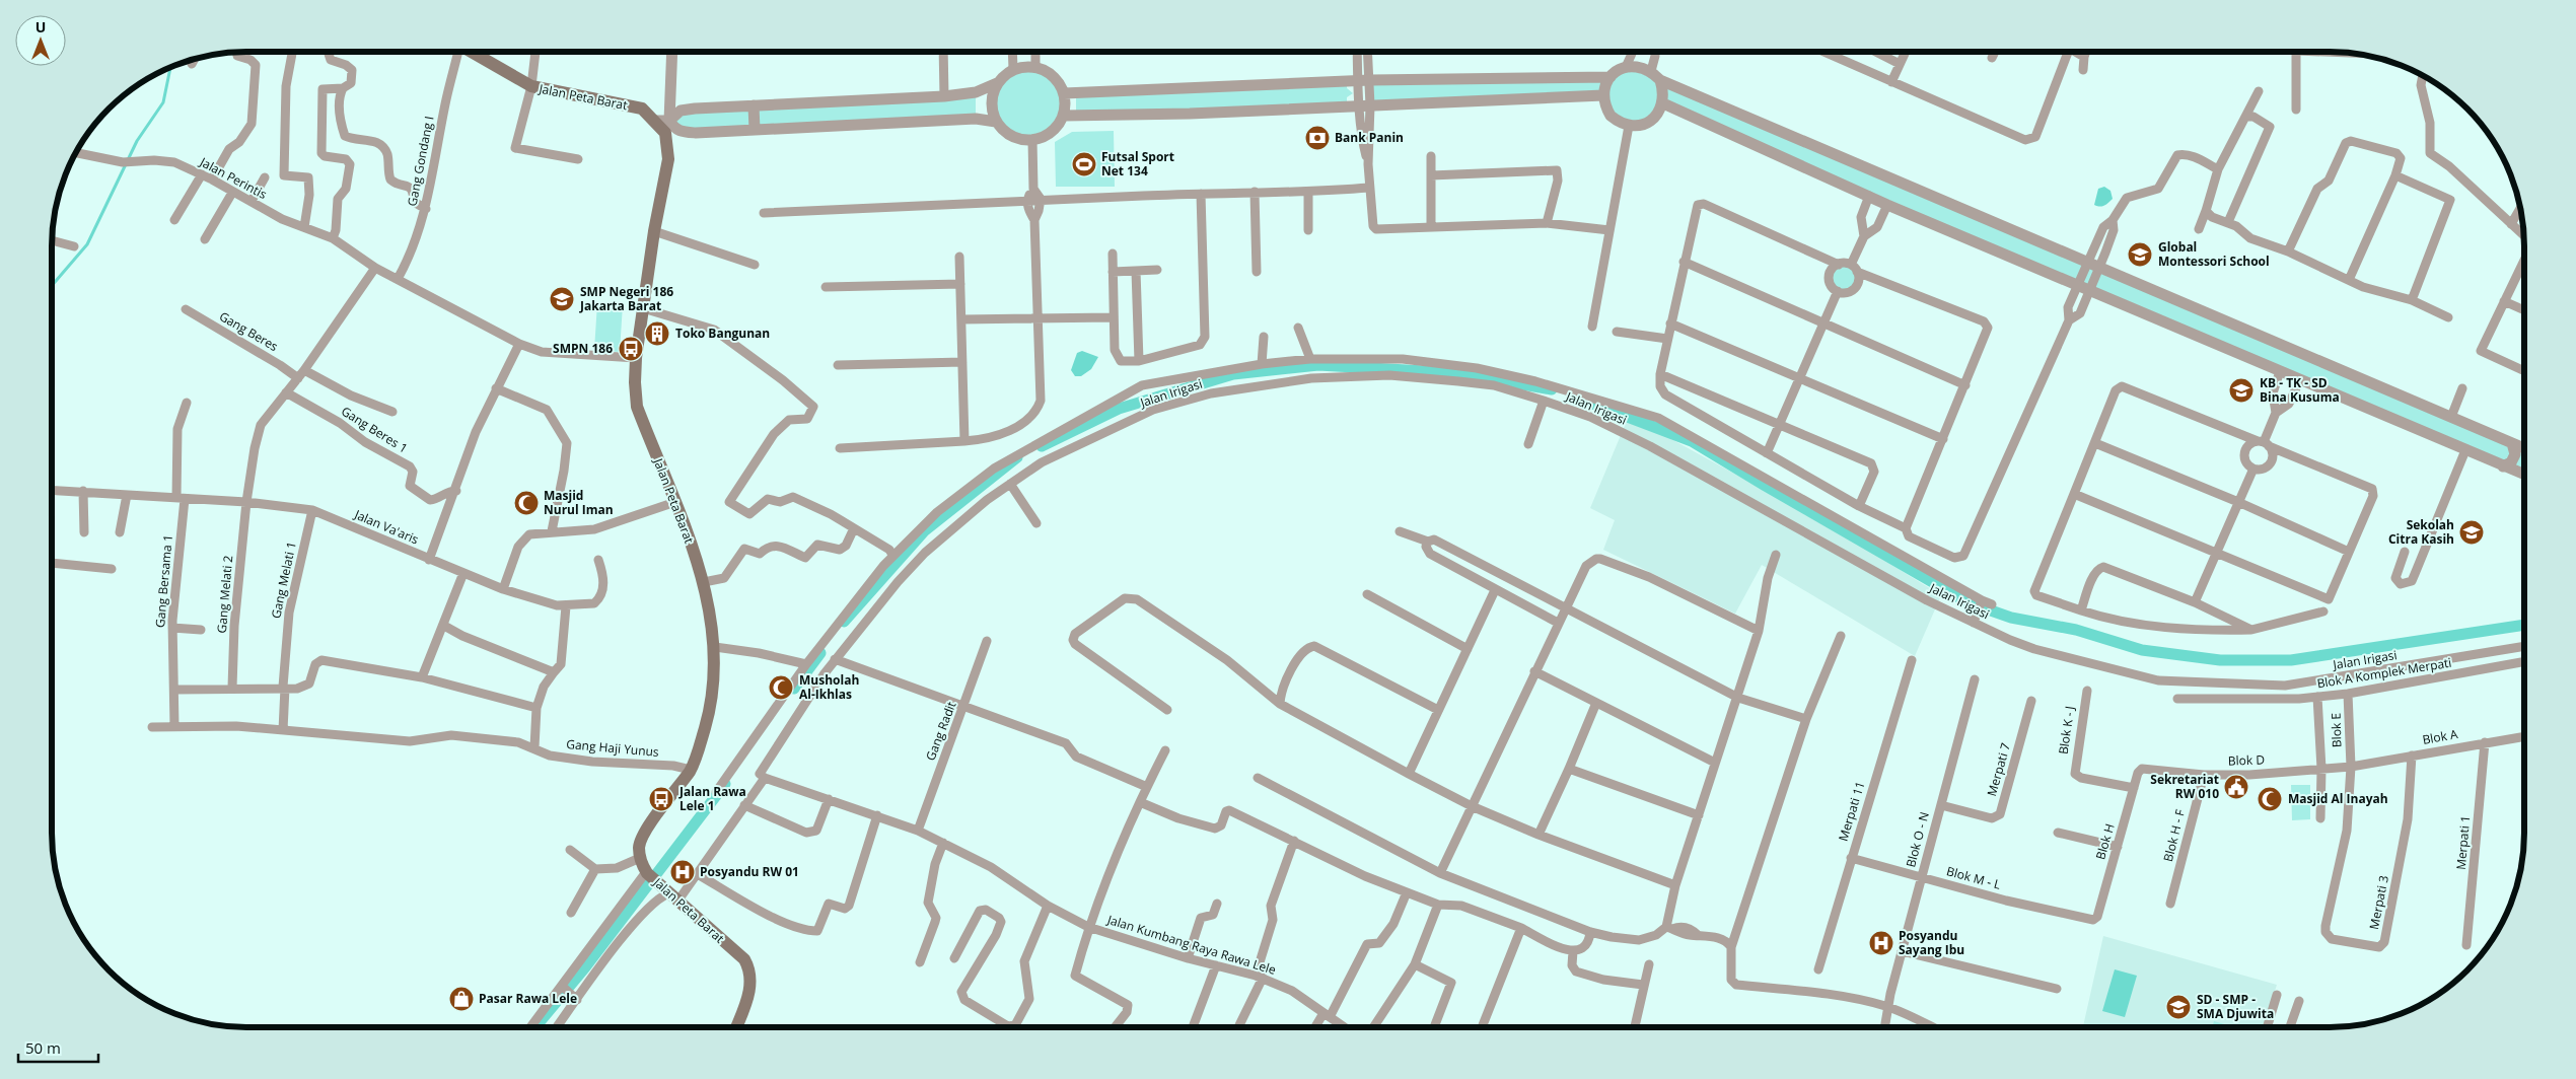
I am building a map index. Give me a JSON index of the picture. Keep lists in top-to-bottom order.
{
  "streets": {
    "main road": ["Jalan Peta Barat"],
    "street": [
      "Gang Gondang I",
      "Jalan Perintis",
      "Gang Beres",
      "Jalan Irigasi",
      "Gang Beres 1",
      "Jalan Va'aris",
      "Gang Melati 1",
      "Gang Bersama 1",
      "Gang Melati 2",
      "Blok A Komplek Merpati",
      "Blok K - J",
      "Blok E",
      "Gang Radit",
      "Blok A",
      "Gang Haji Yunus",
      "Blok D",
      "Merpati 7",
      "Merpati 11",
      "Blok H - F",
      "Blok O - N",
      "Blok H",
      "Merpati 1",
      "Blok M - L",
      "Merpati 3",
      "Jalan Kumbang Raya Rawa Lele"
    ]
  },
  "crossings": [
    ["Jalan Peta Barat", "Jalan Perintis"],
    ["Jalan Peta Barat", "Gang Haji Yunus"],
    ["Gang Gondang I", "Jalan Perintis"],
    ["Jalan Irigasi", "Jalan Kumbang Raya Rawa Lele"],
    ["Jalan Va'aris", "Gang Melati 1"],
    ["Jalan Va'aris", "Gang Bersama 1"],
    ["Jalan Va'aris", "Gang Melati 2"],
    ["Gang Melati 1", "Gang Haji Yunus"],
    ["Gang Bersama 1", "Gang Haji Yunus"],
    ["Blok A Komplek Merpati", "Blok E"],
    ["Blok K - J", "Blok H"],
    ["Blok E", "Blok A"],
    ["Blok E", "Blok D"],
    ["Blok E", "Merpati 3"],
    ["Gang Radit", "Jalan Kumbang Raya Rawa Lele"],
    ["Blok A", "Blok D"],
    ["Blok A", "Merpati 1"],
    ["Blok A", "Merpati 3"],
    ["Blok D", "Blok H - F"],
    ["Blok D", "Blok H"],
    ["Blok D", "Merpati 3"],
    ["Merpati 7", "Blok O - N"],
    ["Merpati 11", "Blok M - L"],
    ["Blok O - N", "Blok M - L"],
    ["Blok H", "Blok M - L"]
  ],
  "places": {
    "bank": ["Bank Panin"],
    "sports": ["Futsal Sport Net 134"],
    "school or university": [
      "Global Montessori School",
      "SMP Negeri 186 Jakarta Barat",
      "KB - TK - SD Bina Kusuma",
      "Sekolah Citra Kasih",
      "SD - SMP - SMA Djuwita"
    ],
    "building": ["Toko Bangunan"],
    "bus stop": ["SMPN 186", "Jalan Rawa Lele 1"],
    "mosque": ["Masjid Nurul Iman", "Musholah Al-Ikhlas", "Masjid Al Inayah"],
    "public building": ["Sekretariat RW 010"],
    "hospital": ["Posyandu RW 01", "Posyandu Sayang Ibu"],
    "shop": ["Pasar Rawa Lele"]
  },
  "scale_bar": "50 m",
  "north": "top"
}
